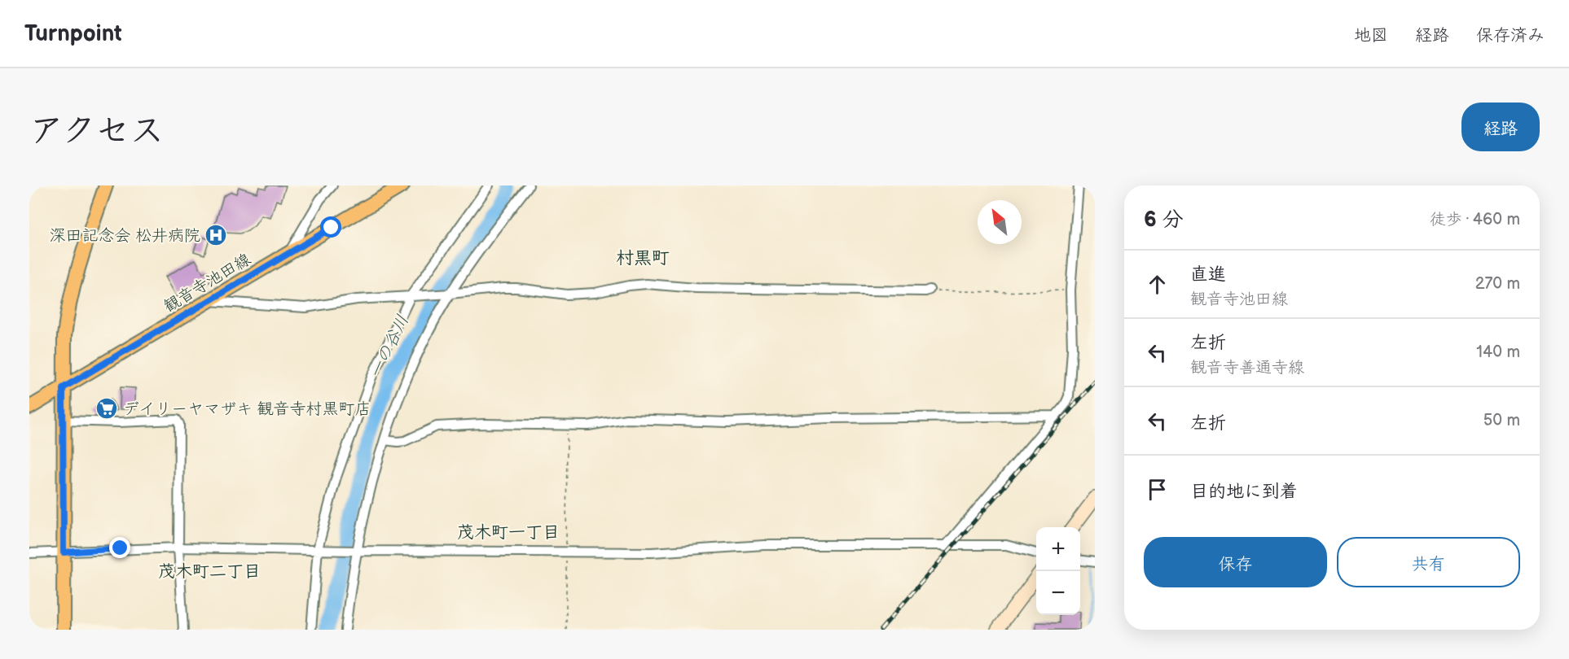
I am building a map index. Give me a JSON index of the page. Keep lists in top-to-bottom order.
{
  "streets": {
    "main road": ["観音寺池田線"]
  },
  "districts": ["村黒町", "茂木町一丁目", "茂木町二丁目"],
  "water": ["一の谷川"],
  "places": {
    "hospital": ["深田記念会 松井病院"],
    "supermarket": ["デイリーヤマザキ 観音寺村黒町店"]
  },
  "north": "top left",
  "page": {
    "header": "Turnpoint",
    "nav": ["地図", "経路", "保存済み"],
    "title": "アクセス",
    "buttons": [
      "経路",
      ["保存", "共有"]
    ],
    "heading": ["6 分", "徒歩 · 460 m"],
    "list": [
      ["直進", "観音寺池田線", "270 m"],
      ["左折", "観音寺善通寺線", "140 m"],
      ["左折", "50 m"],
      "目的地に到着"
    ],
    "map_buttons": ["+", "−"]
  }
}
